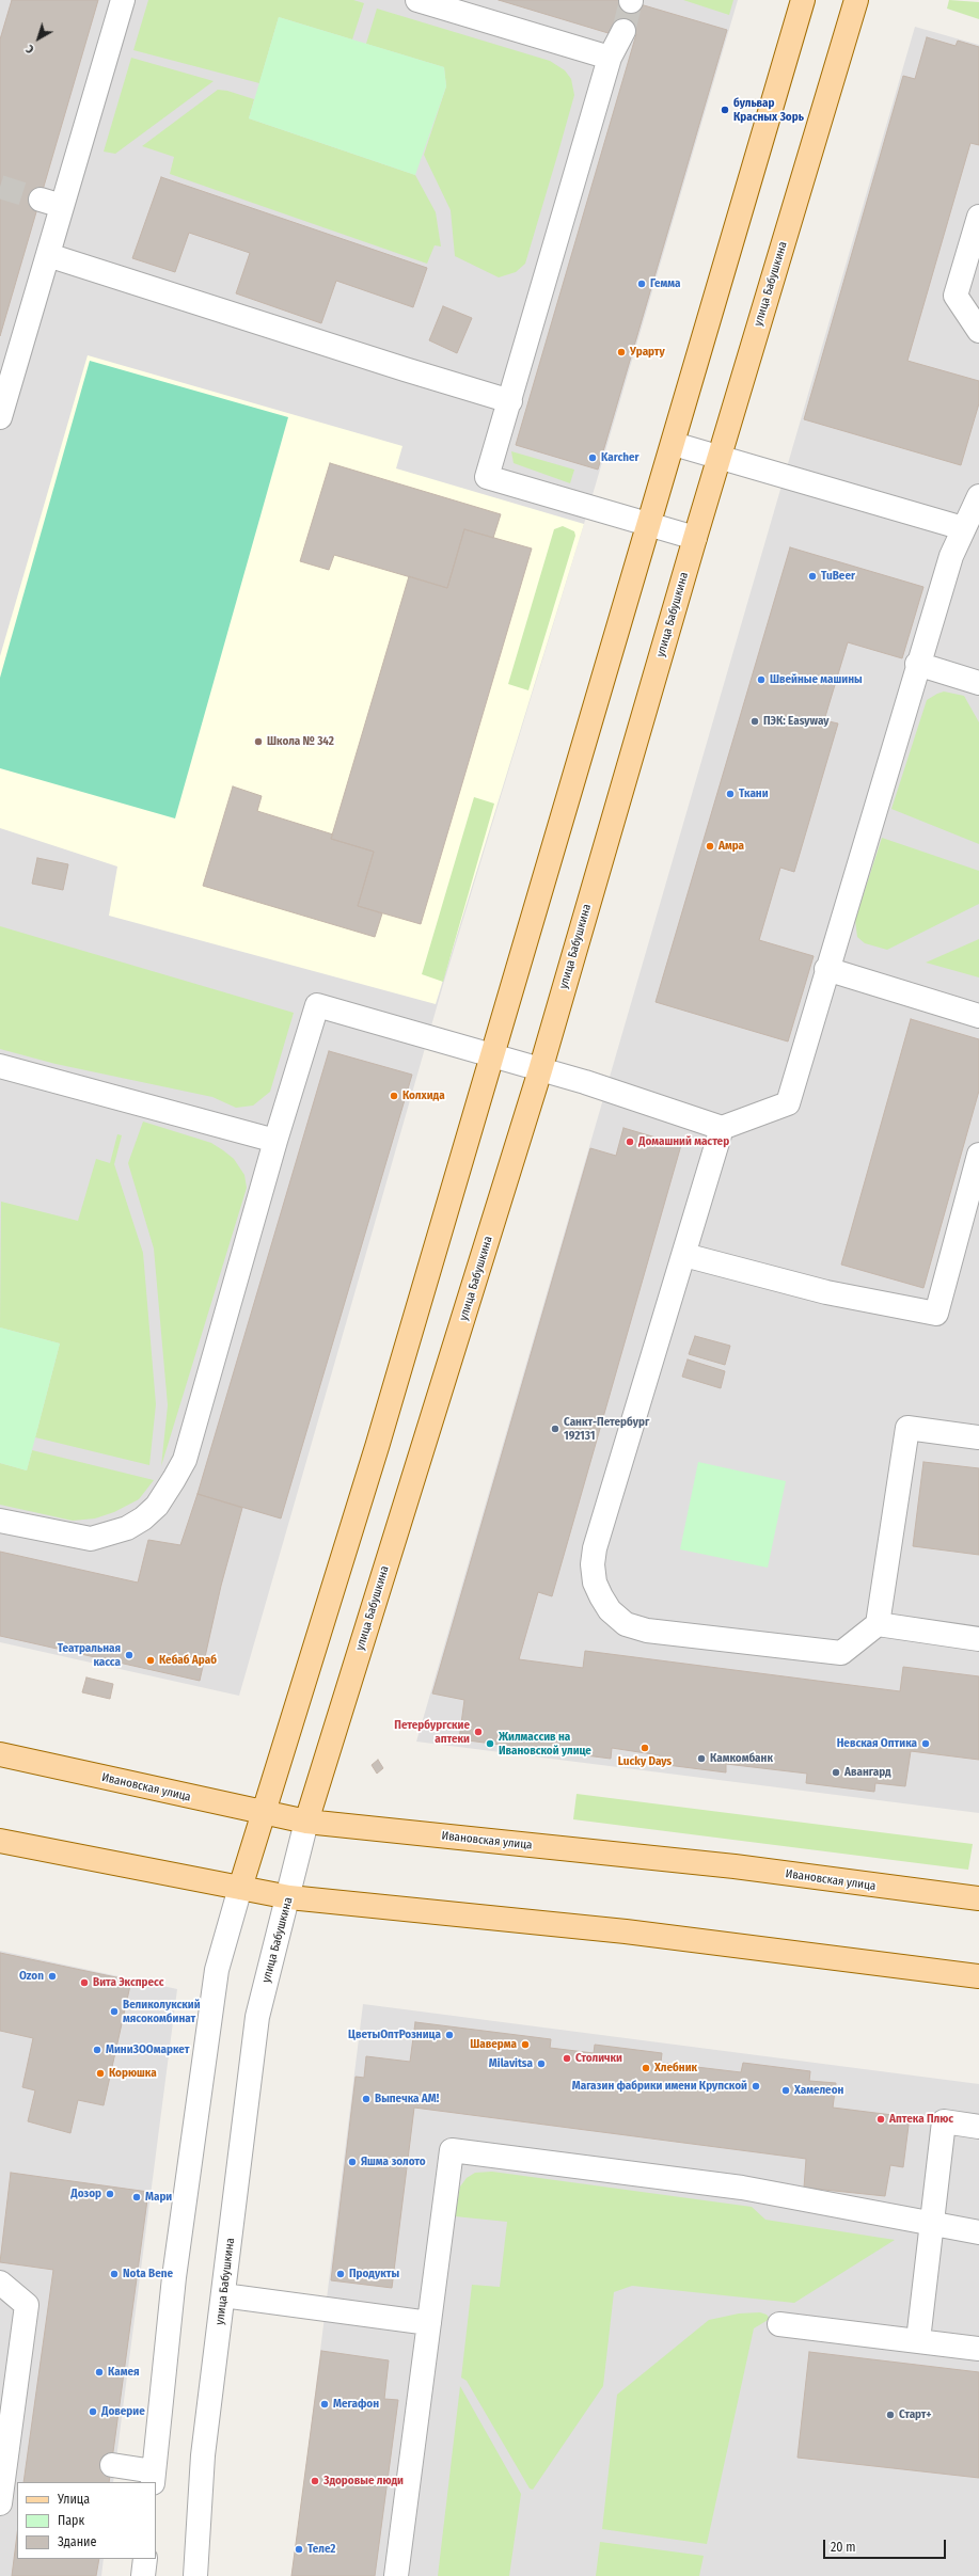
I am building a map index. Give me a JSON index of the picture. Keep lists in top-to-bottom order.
{
  "streets": {
    "main road": ["улица Бабушкина", "Ивановская улица"]
  },
  "crossings": [
    ["улица Бабушкина", "Ивановская улица"]
  ],
  "places": [
    "бульвар Красных Зорь",
    "Гемма",
    "Урарту",
    "Karcher",
    "TuBeer",
    "Швейные машины",
    "ПЭК: Easyway",
    "Школа № 342",
    "Ткани",
    "Амра",
    "Колхида",
    "Домашний мастер",
    "Санкт-Петербург 192131",
    "Театральная касса",
    "Кебаб Араб",
    "Петербургские аптеки",
    "Жилмассив на Ивановской улице",
    "Невская Оптика",
    "Lucky Days",
    "Камкомбанк",
    "Авангард",
    "Ozon",
    "Вита Экспресс",
    "Великолукский мясокомбинат",
    "ЦветыОптРозница",
    "Шаверма",
    "МиниЗООмаркет",
    "Столички",
    "Milavitsa",
    "Хлебник",
    "Корюшка",
    "Магазин фабрики имени Крупской",
    "Хамелеон",
    "Выпечка АМ!",
    "Аптека Плюс",
    "Яшма золото",
    "Дозор",
    "Мари",
    "Nota Bene",
    "Продукты",
    "Камея",
    "Мегафон",
    "Доверие",
    "Старт+",
    "Здоровые люди",
    "Теле2"
  ],
  "legend": ["Улица", "Парк", "Здание"],
  "scale_bar": "20 m",
  "north": "bottom left"
}
